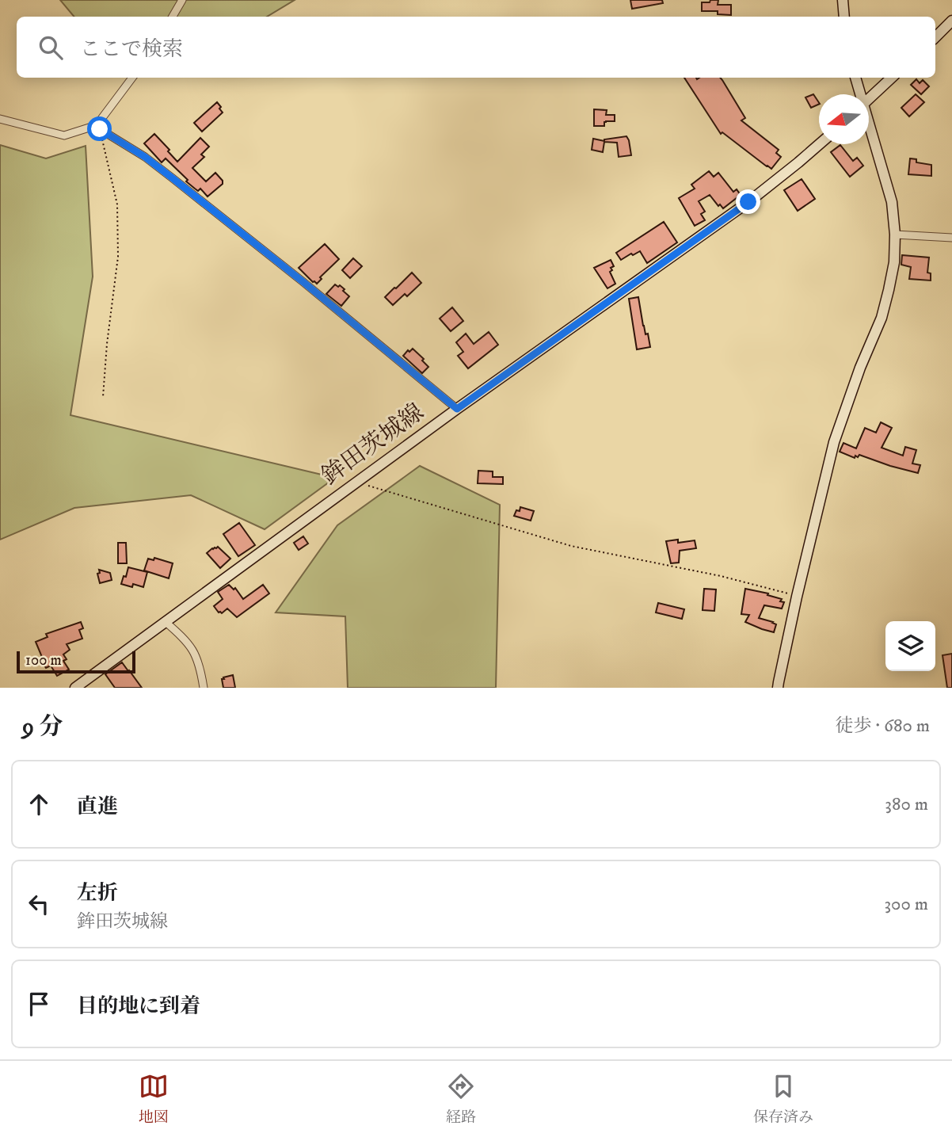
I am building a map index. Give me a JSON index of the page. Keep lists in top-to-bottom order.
{
  "streets": {
    "main road": ["鉾田茨城線"]
  },
  "scale_bar": "100 m",
  "north": "left",
  "page": {
    "search": "ここで検索",
    "scale": "100 m",
    "heading": ["9 分", "徒歩 · 680 m"],
    "list": [
      ["直進", "380 m"],
      ["左折", "鉾田茨城線", "300 m"],
      "目的地に到着"
    ],
    "nav": ["地図", "経路", "保存済み"]
  }
}
